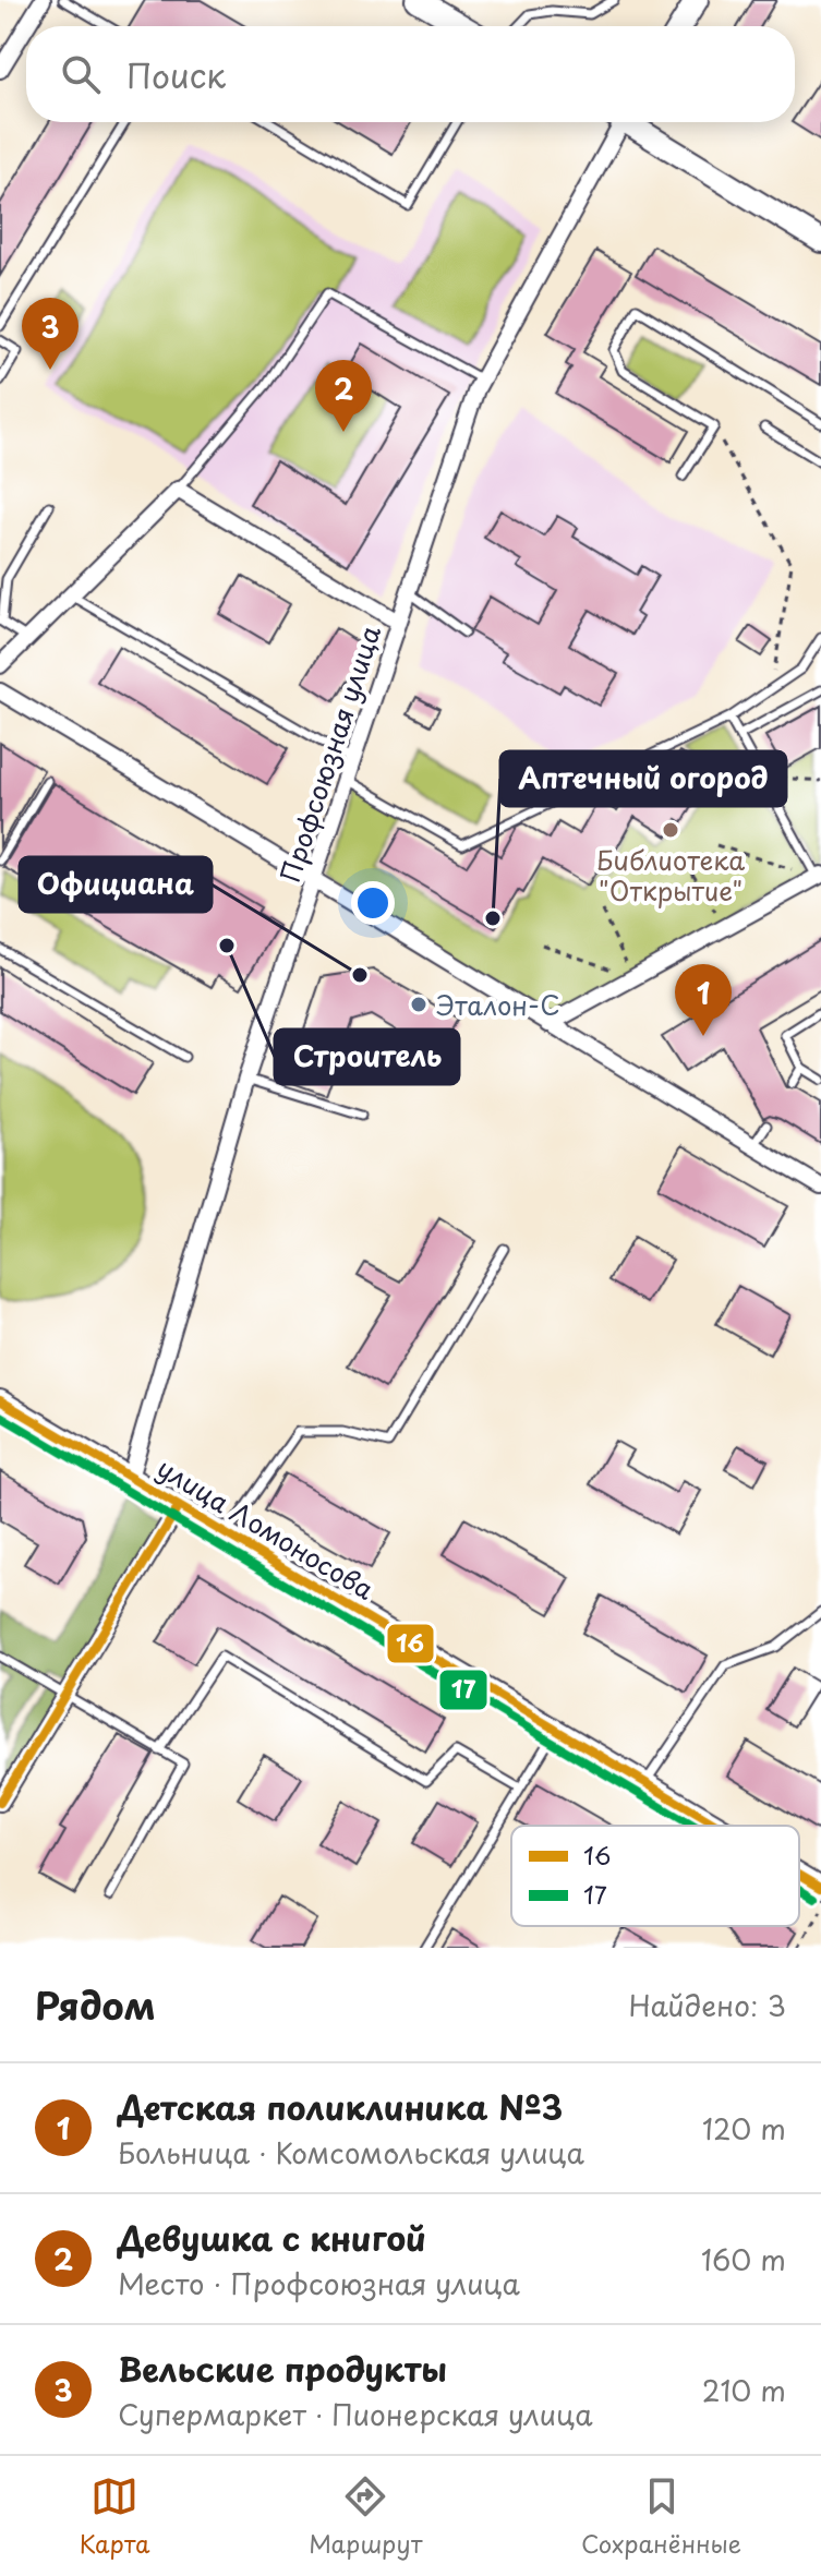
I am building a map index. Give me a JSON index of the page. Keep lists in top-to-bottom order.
{
  "streets": {
    "street": ["Профсоюзная улица", "улица Ломоносова"]
  },
  "crossings": [
    ["Профсоюзная улица", "улица Ломоносова"]
  ],
  "places": [
    "Библиотека \"Открытие\"",
    "Аптечный огород",
    "Строитель",
    "Официана",
    "Эталон-С"
  ],
  "lines": ["transit line 16", "transit line 17"],
  "legend": ["16", "17"],
  "page": {
    "search": "Поиск",
    "pins": ["3", "2", "1"],
    "heading": ["Рядом", "Найдено: 3"],
    "list": [
      {
        "mark": "1",
        "name": "Детская поликлиника №3",
        "note": "Больница · Комсомольская улица",
        "value": "120 m"
      },
      {
        "mark": "2",
        "name": "Девушка с книгой",
        "note": "Место · Профсоюзная улица",
        "value": "160 m"
      },
      {
        "mark": "3",
        "name": "Вельские продукты",
        "note": "Супермаркет · Пионерская улица",
        "value": "210 m"
      }
    ],
    "nav": ["Карта", "Маршрут", "Сохранённые"]
  }
}
